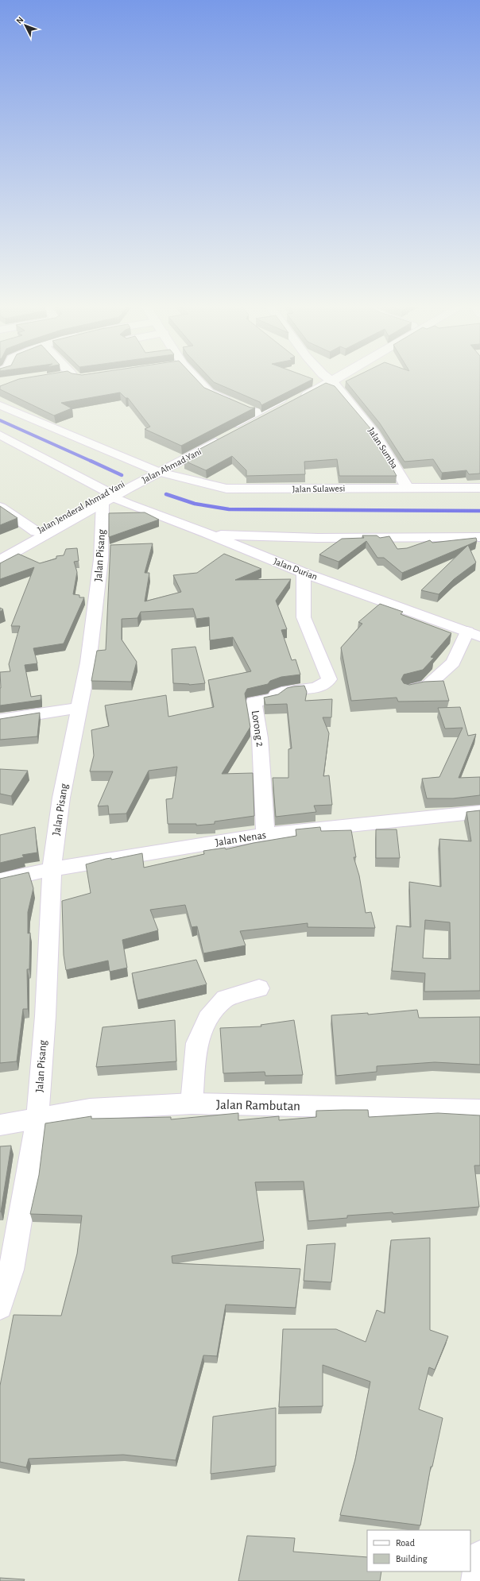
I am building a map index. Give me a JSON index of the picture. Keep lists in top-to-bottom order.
{
  "streets": {
    "street": [
      "Jalan Sumba",
      "Jalan Ahmad Yani",
      "Jalan Sulawesi",
      "Jalan Jenderal Ahmad Yani",
      "Jalan Pisang",
      "Jalan Durian",
      "Lorong 2",
      "Jalan Nenas",
      "Jalan Rambutan"
    ]
  },
  "crossings": [
    ["Jalan Sumba", "Jalan Sulawesi"],
    ["Jalan Ahmad Yani", "Jalan Sulawesi"],
    ["Jalan Ahmad Yani", "Jalan Jenderal Ahmad Yani"],
    ["Jalan Ahmad Yani", "Jalan Pisang"],
    ["Jalan Ahmad Yani", "Jalan Durian"],
    ["Jalan Jenderal Ahmad Yani", "Jalan Pisang"],
    ["Jalan Jenderal Ahmad Yani", "Jalan Durian"],
    ["Jalan Pisang", "Jalan Durian"],
    ["Jalan Pisang", "Jalan Nenas"],
    ["Jalan Pisang", "Jalan Rambutan"],
    ["Jalan Durian", "Lorong 2"],
    ["Lorong 2", "Jalan Nenas"]
  ],
  "legend": ["Road", "Building"],
  "north": "top left"
}
